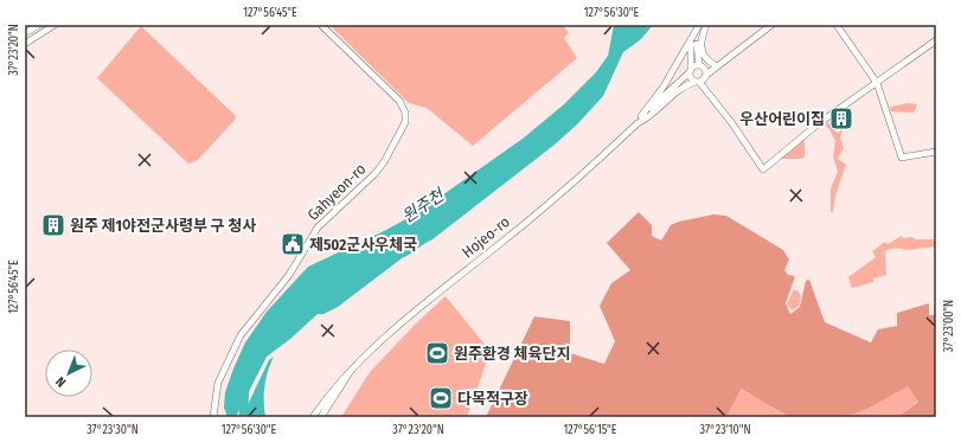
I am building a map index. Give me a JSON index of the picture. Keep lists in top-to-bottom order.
{
  "streets": {
    "street": ["Gahyeon-ro", "Hojeo-ro"]
  },
  "water": ["원주천"],
  "places": {
    "building": ["우산어린이집", "원주 제1야전군사령부 구 청사"],
    "public building": ["제502군사우체국"],
    "sports": ["원주환경 체육단지", "다목적구장"]
  },
  "north": "bottom left",
  "coordinates": [
    "127°56'45\"E",
    "127°56'30\"E",
    "37°23'20\"N",
    "37°23'00\"N",
    "37°23'30\"N",
    "127°56'15\"E",
    "37°23'10\"N"
  ]
}
